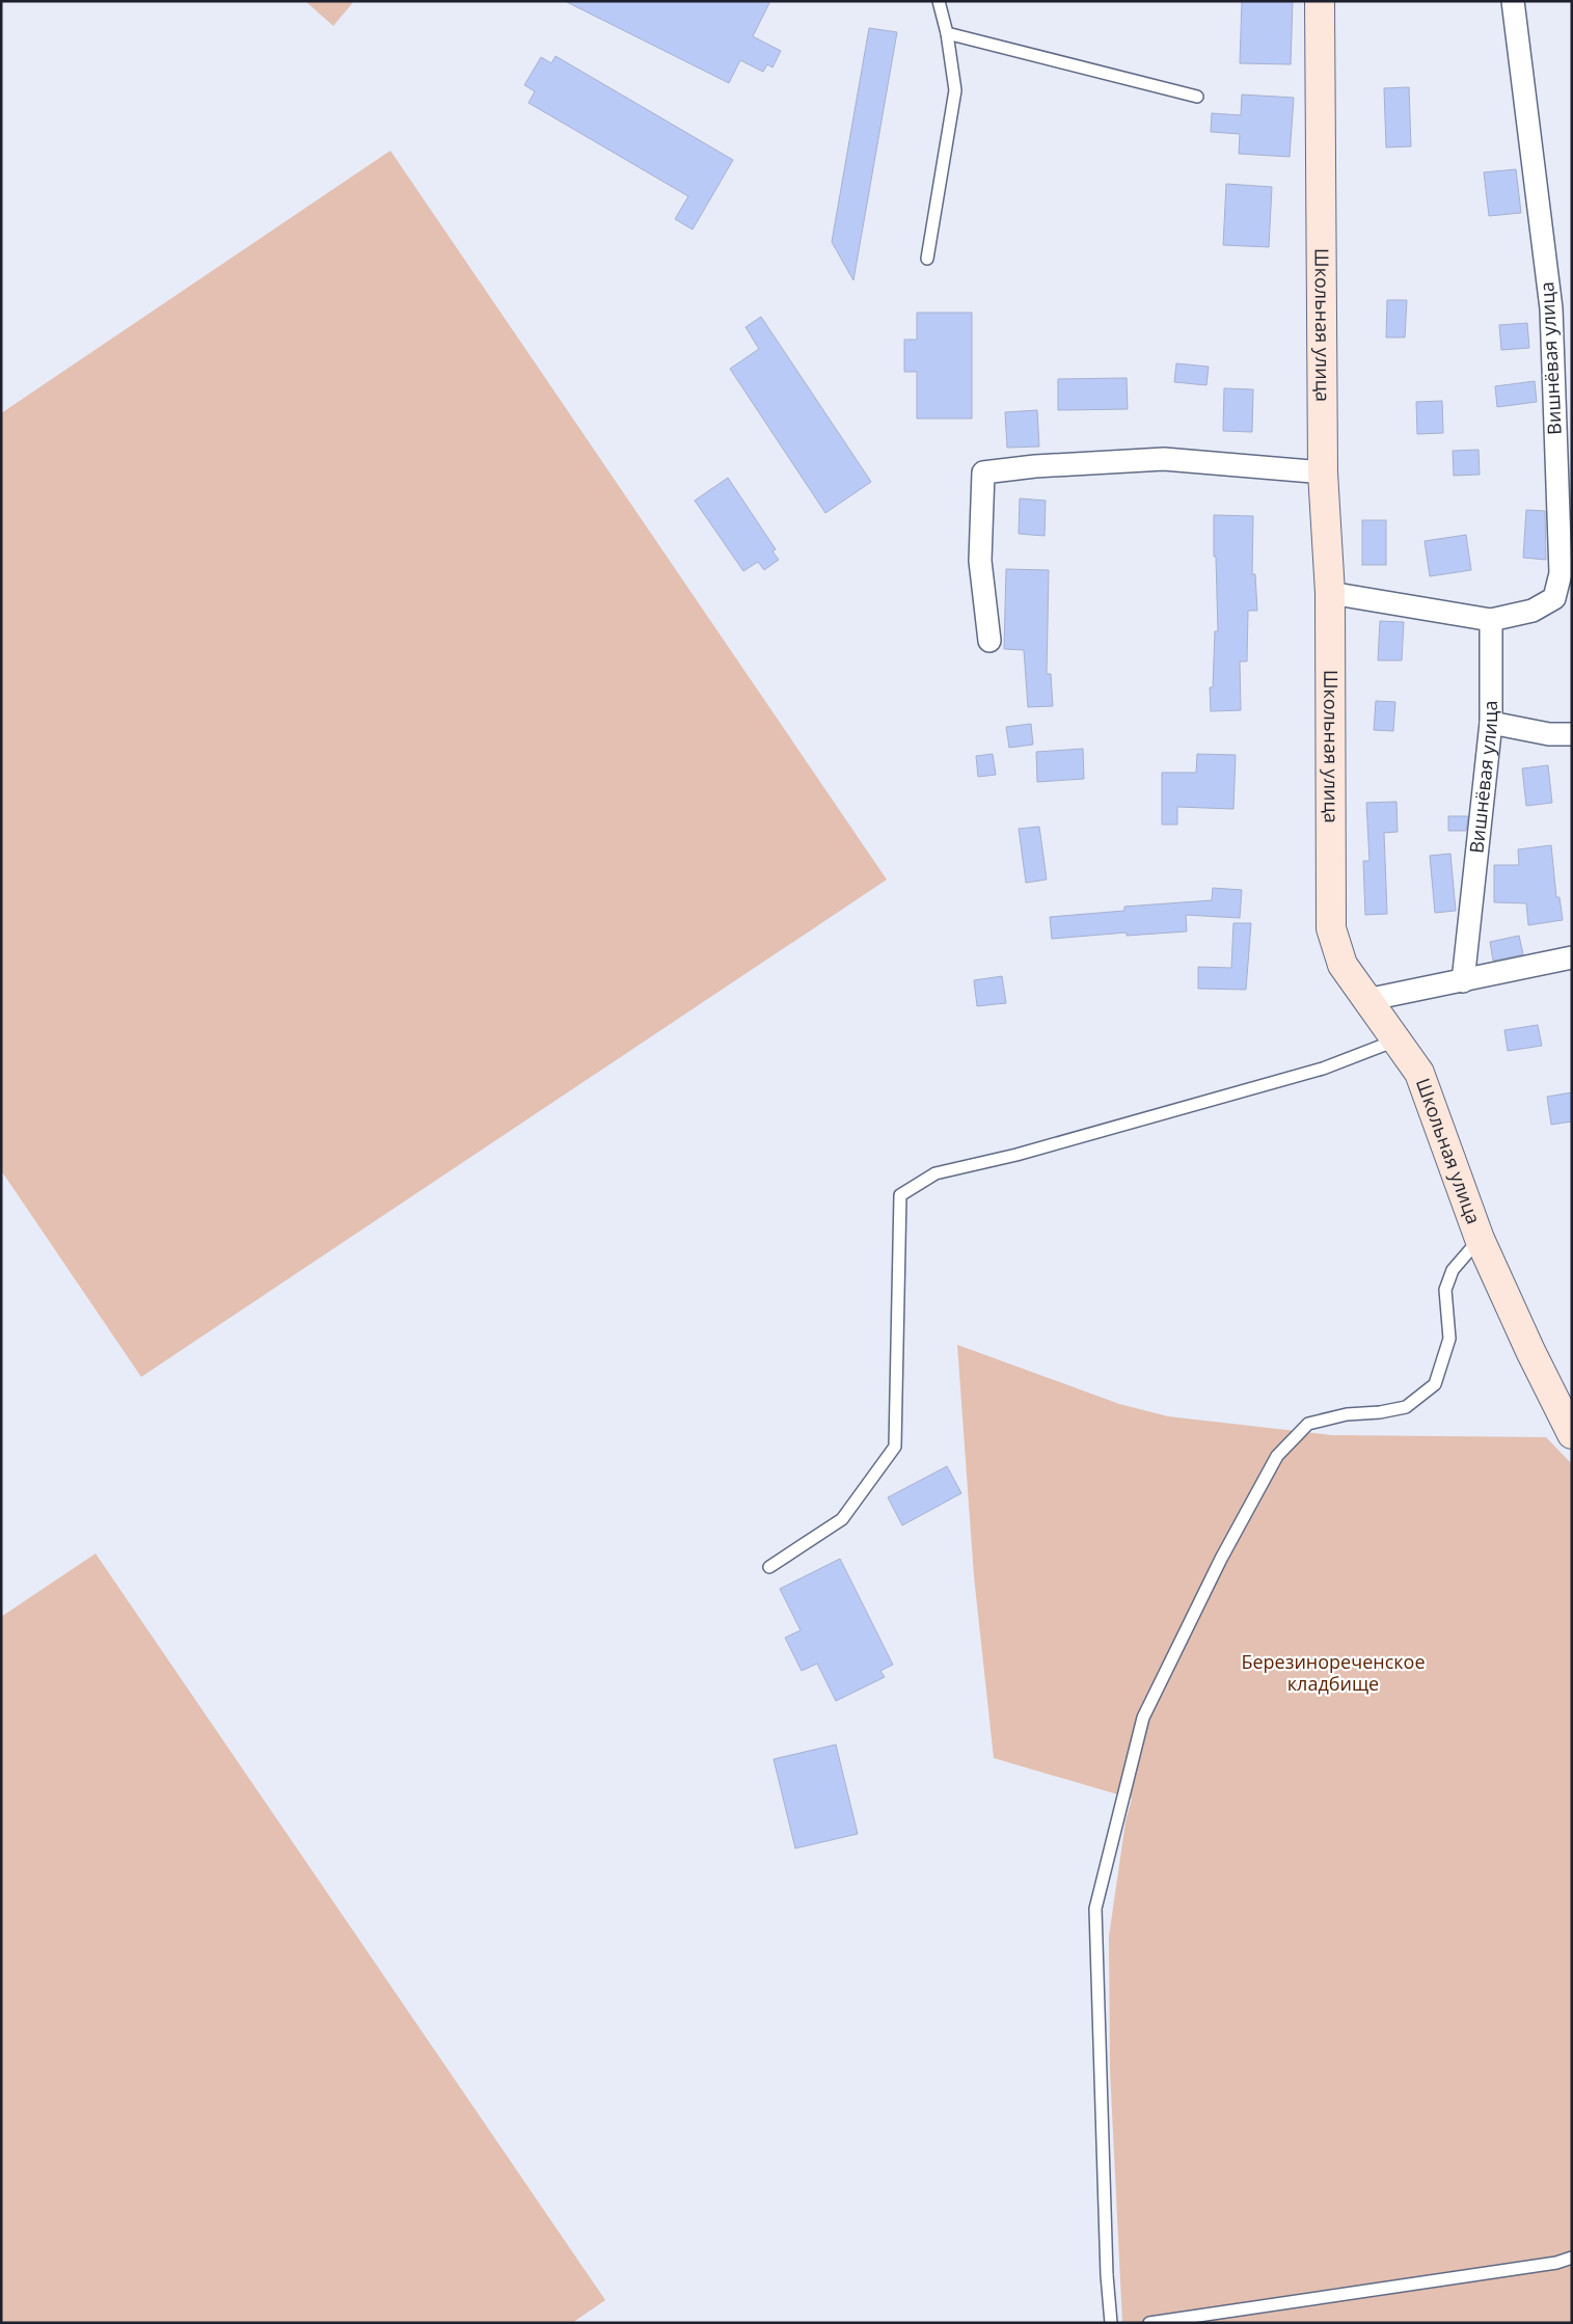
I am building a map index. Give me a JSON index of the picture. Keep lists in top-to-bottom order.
{
  "streets": {
    "street": ["Школьная улица", "Вишнёвая улица"]
  },
  "parks": ["Березинореченское кладбище"]
}
